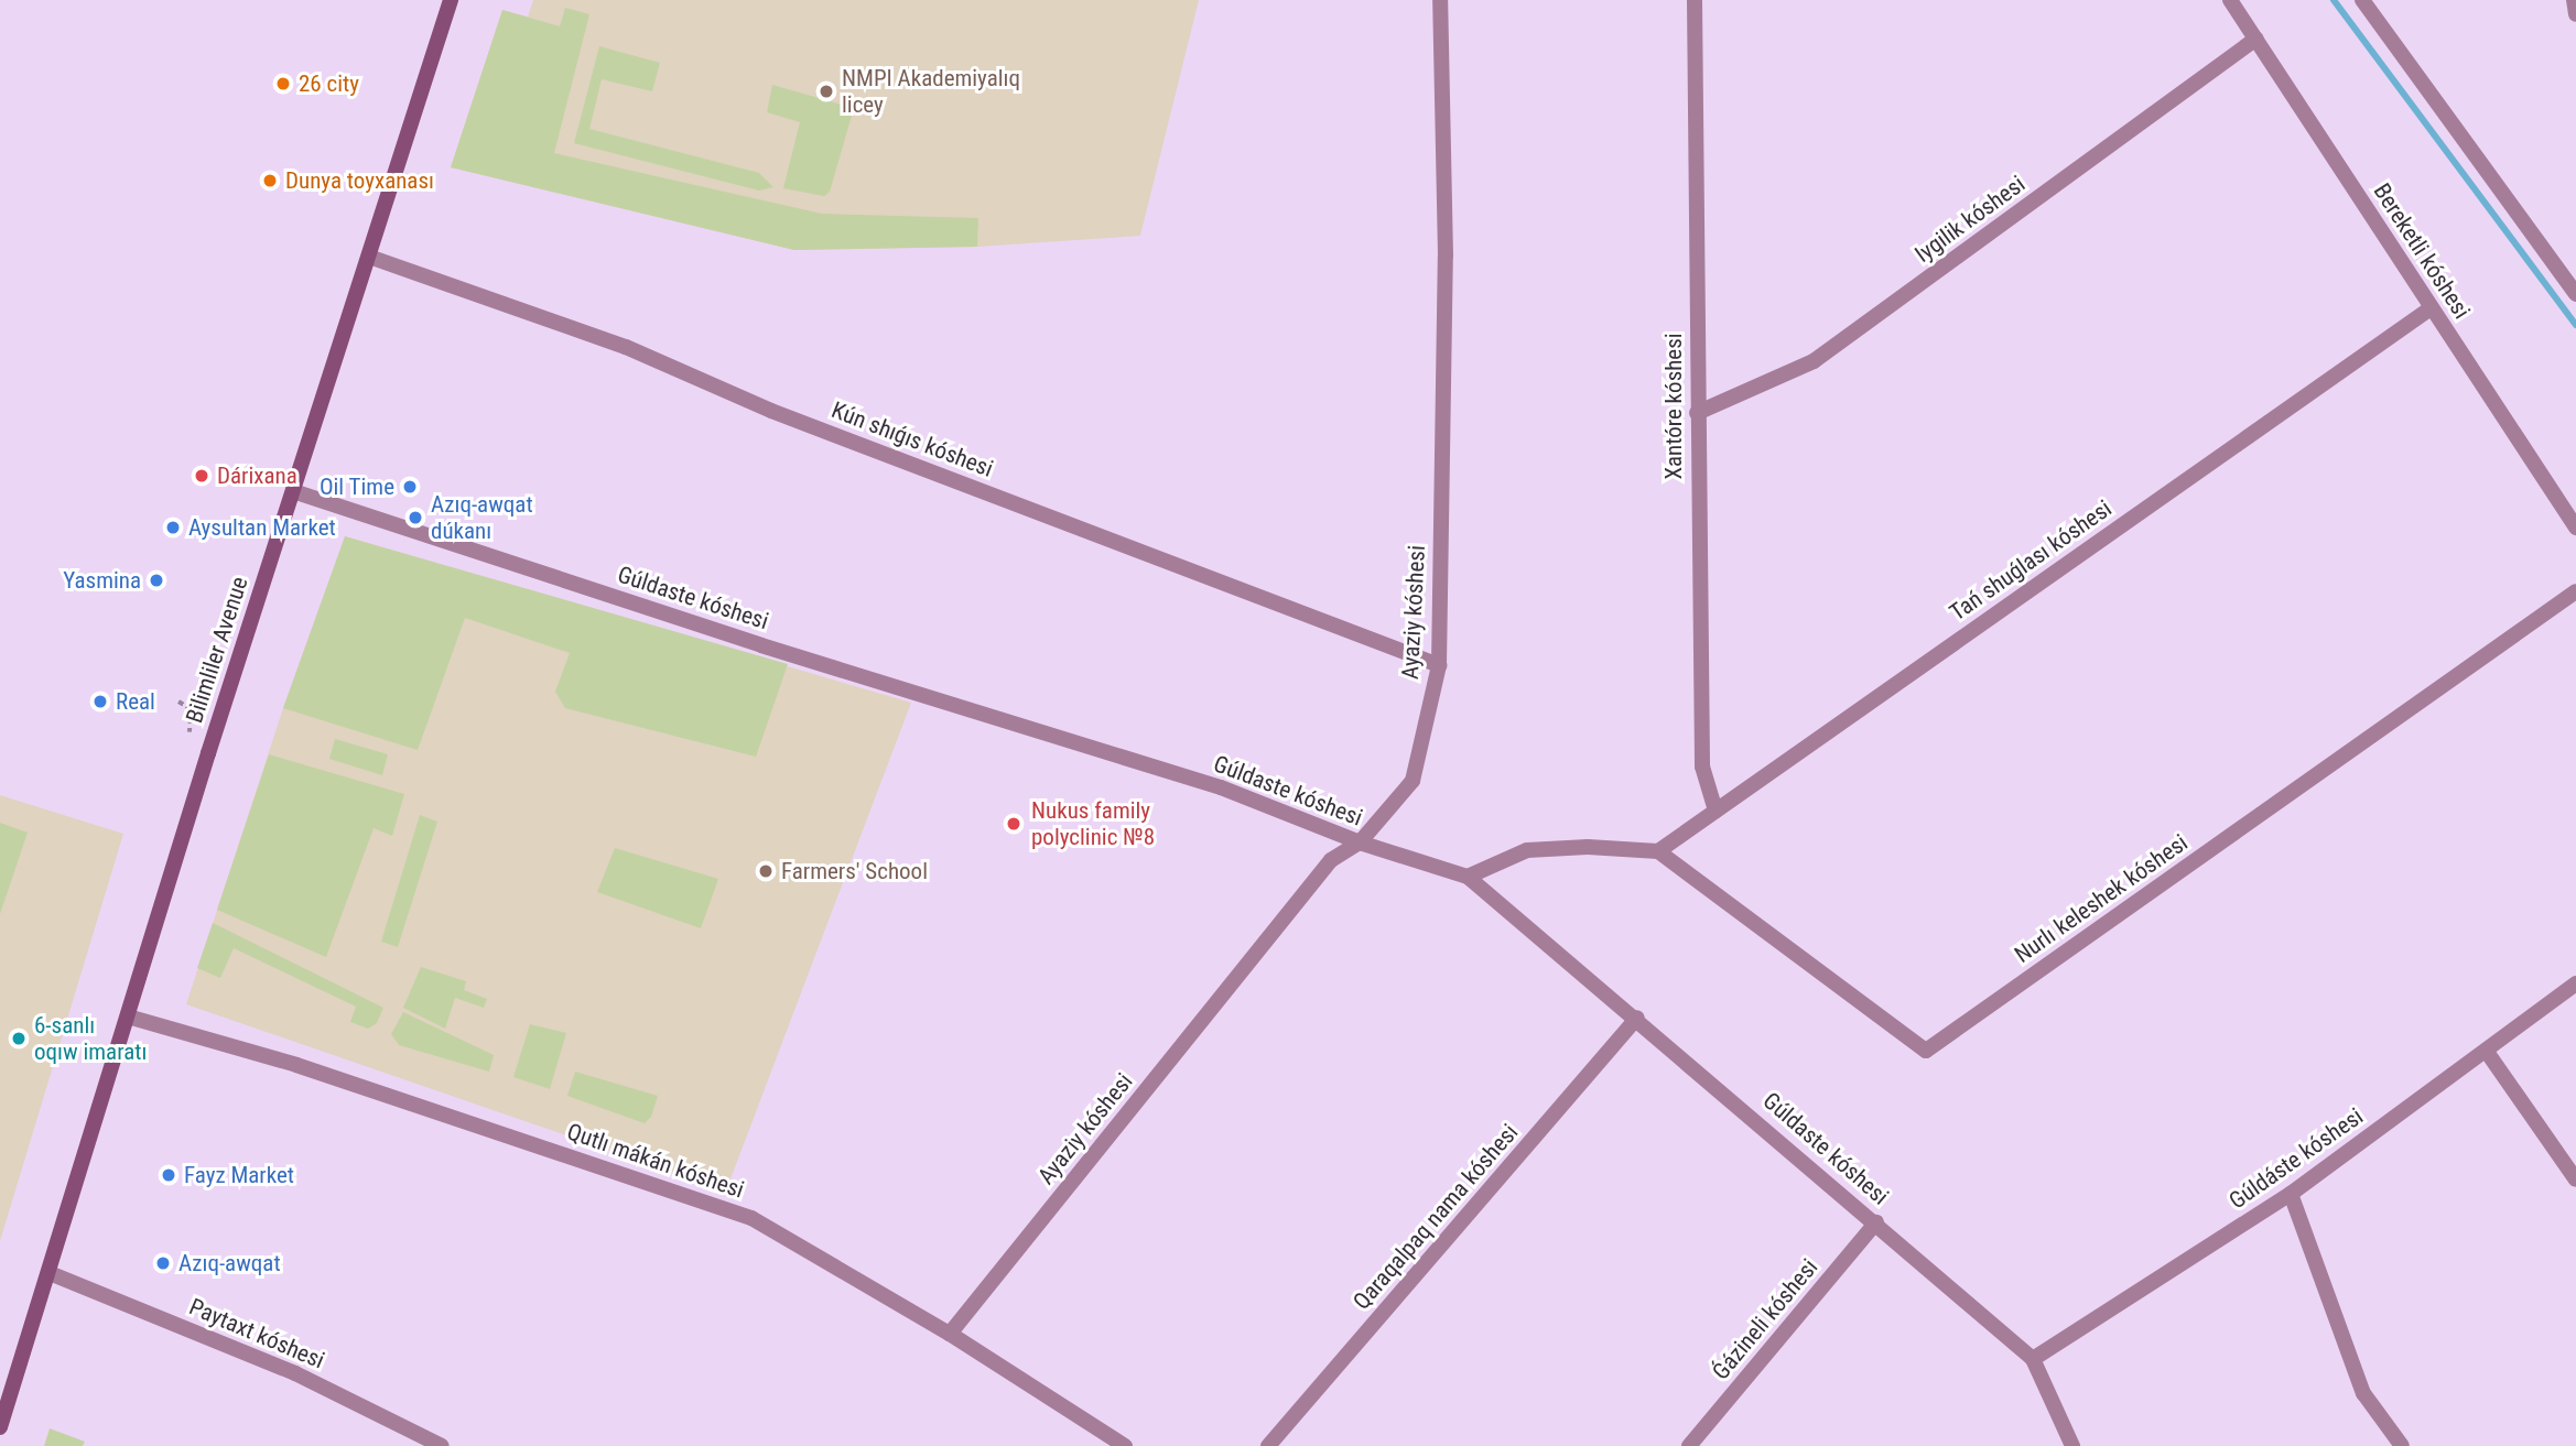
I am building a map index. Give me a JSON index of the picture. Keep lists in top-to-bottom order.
{
  "streets": {
    "main road": ["Bilimliler Avenue"],
    "street": [
      "Iygilik kóshesi",
      "Bereketli kóshesi",
      "Xantóre kóshesi",
      "Kún shıǵıs kóshesi",
      "Tań shuǵlası kóshesi",
      "Gúldaste kóshesi",
      "Ayaziy kóshesi",
      "Nurlı keleshek kóshesi",
      "Gúldáste kóshesi",
      "Qutlı mákán kóshesi",
      "Qaraqalpaq nama kóshesi",
      "Ǵázineli kóshesi",
      "Paytaxt kóshesi"
    ]
  },
  "crossings": [
    ["Iygilik kóshesi", "Bereketli kóshesi"],
    ["Iygilik kóshesi", "Xantóre kóshesi"],
    ["Bereketli kóshesi", "Tań shuǵlası kóshesi"],
    ["Xantóre kóshesi", "Tań shuǵlası kóshesi"],
    ["Kún shıǵıs kóshesi", "Ayaziy kóshesi"],
    ["Kún shıǵıs kóshesi", "Bilimliler Avenue"],
    ["Tań shuǵlası kóshesi", "Nurlı keleshek kóshesi"],
    ["Gúldaste kóshesi", "Ayaziy kóshesi"],
    ["Gúldaste kóshesi", "Bilimliler Avenue"],
    ["Gúldaste kóshesi", "Gúldáste kóshesi"],
    ["Gúldaste kóshesi", "Qaraqalpaq nama kóshesi"],
    ["Gúldaste kóshesi", "Ǵázineli kóshesi"],
    ["Ayaziy kóshesi", "Qutlı mákán kóshesi"],
    ["Bilimliler Avenue", "Qutlı mákán kóshesi"],
    ["Bilimliler Avenue", "Paytaxt kóshesi"]
  ],
  "places": [
    "26 city",
    "NMPI Akademiyalıq licey",
    "Dunya toyxanası",
    "Dárixana",
    "Oil Time",
    "Azıq-awqat dúkanı",
    "Aysultan Market",
    "Yasmina",
    "Real",
    "Nukus family polyclinic №8",
    "Farmers' School",
    "6-sanlı oqıw imaratı",
    "Fayz Market",
    "Azıq-awqat"
  ]
}
